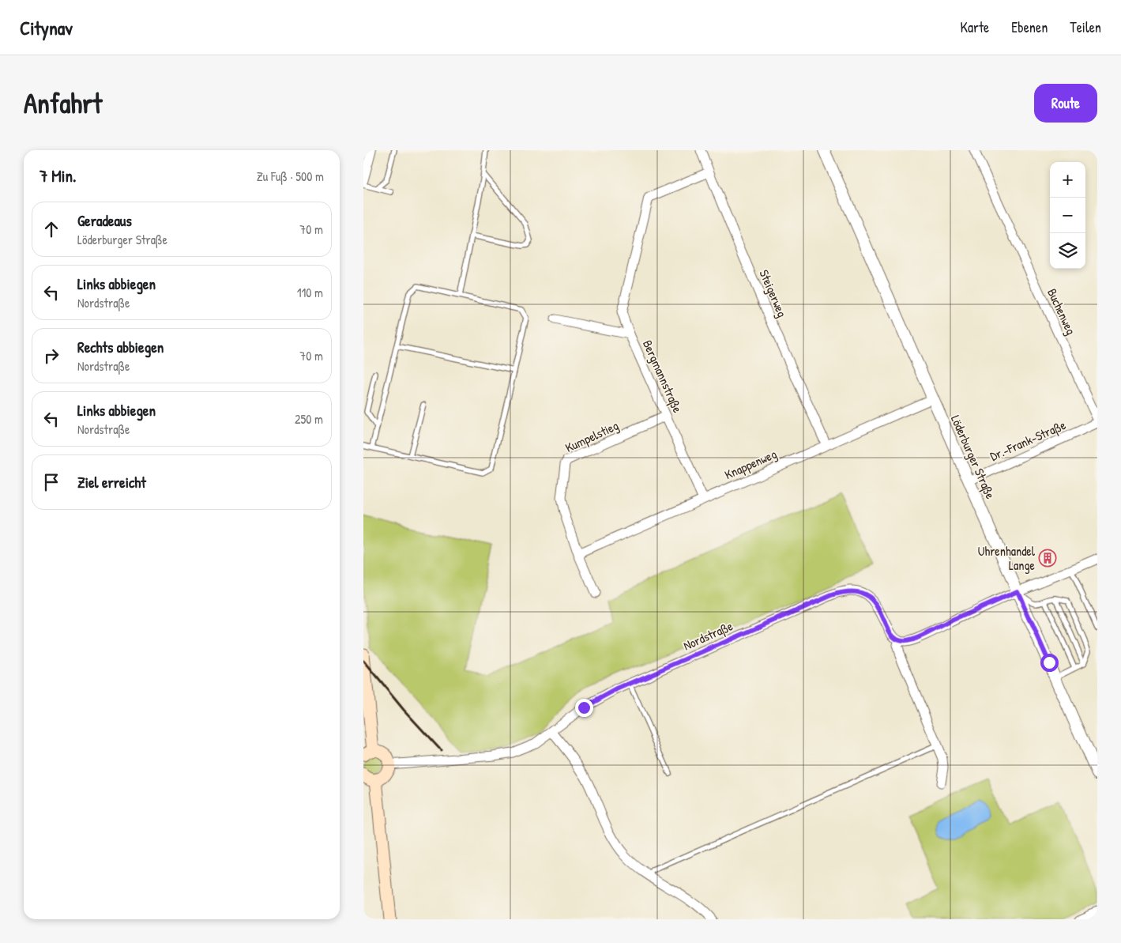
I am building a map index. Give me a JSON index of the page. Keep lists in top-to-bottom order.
{
  "streets": {
    "street": [
      "Steigerweg",
      "Buchenweg",
      "Bergmannstraße",
      "Kumpelstieg",
      "Dr.-Frank-Straße",
      "Löderburger Straße",
      "Knappenweg",
      "Nordstraße"
    ]
  },
  "crossings": [
    ["Steigerweg", "Knappenweg"],
    ["Bergmannstraße", "Kumpelstieg"],
    ["Bergmannstraße", "Knappenweg"],
    ["Kumpelstieg", "Knappenweg"],
    ["Dr.-Frank-Straße", "Löderburger Straße"],
    ["Löderburger Straße", "Knappenweg"]
  ],
  "places": {
    "building": ["Uhrenhandel Lange"]
  },
  "page": {
    "header": "Citynav",
    "nav": ["Karte", "Ebenen", "Teilen"],
    "buttons": "Route",
    "title": "Anfahrt",
    "heading": ["7 Min.", "Zu Fuß · 500 m"],
    "map_buttons": ["+", "−"],
    "list": [
      ["Geradeaus", "Löderburger Straße", "70 m"],
      ["Links abbiegen", "Nordstraße", "110 m"],
      ["Rechts abbiegen", "Nordstraße", "70 m"],
      ["Links abbiegen", "Nordstraße", "250 m"],
      "Ziel erreicht"
    ]
  }
}
